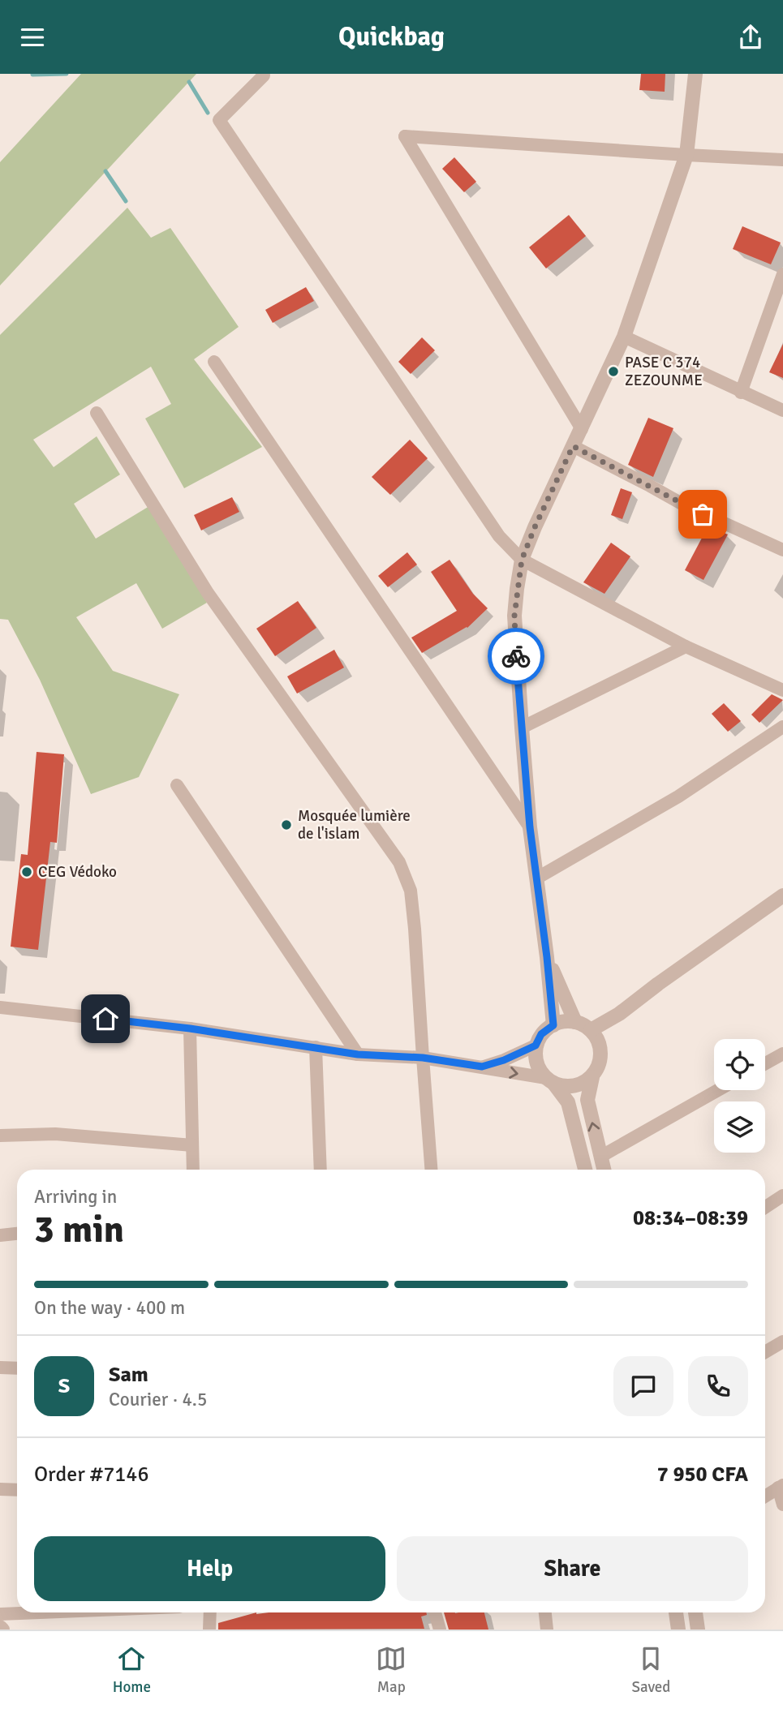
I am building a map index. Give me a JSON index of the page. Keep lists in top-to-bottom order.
{
  "places": ["PASE C 374 ZEZOUNME", "Mosquée lumière de l'islam", "CEG Védoko"],
  "page": {
    "header": "Quickbag",
    "heading": ["3 min", "Arriving in", "08:34–08:39"],
    "panel": [
      "Sam",
      "Courier · 4.5",
      "Order #7146",
      "7 950 CFA"
    ],
    "bar": "On the way · 400 m",
    "round": "S",
    "buttons": ["Help", "Share"],
    "tabs": ["Home", "Map", "Saved"]
  }
}
